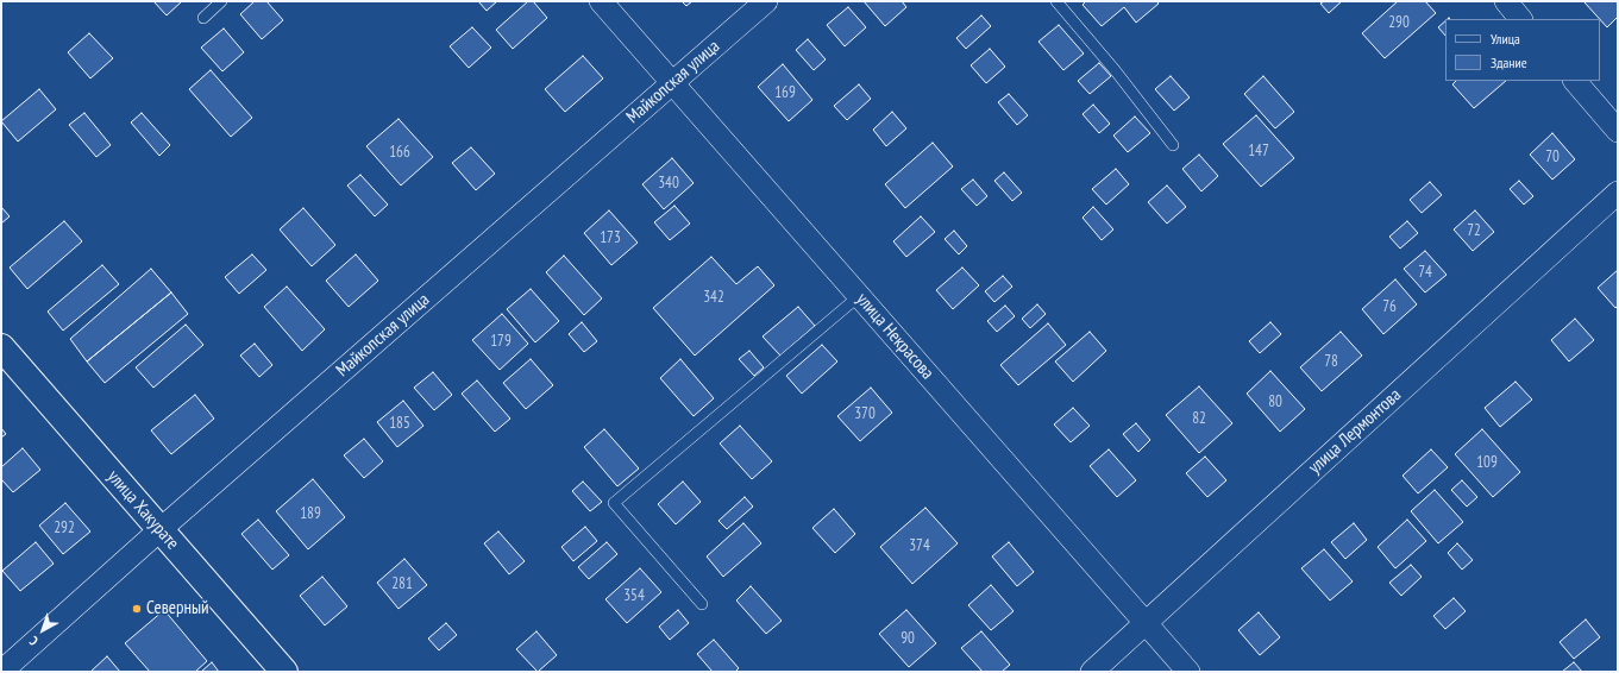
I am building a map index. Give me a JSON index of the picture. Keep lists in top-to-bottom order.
{
  "streets": {
    "main road": ["улица Хакурате"],
    "street": ["Майкопская улица", "улица Некрасова", "улица Лермонтова"]
  },
  "crossings": [
    ["Майкопская улица", "улица Некрасова"],
    ["Майкопская улица", "улица Хакурате"],
    ["улица Некрасова", "улица Лермонтова"]
  ],
  "places": ["Северный"],
  "house_numbers": [
    "290",
    "169",
    "147",
    "166",
    "70",
    "340",
    "72",
    "173",
    "74",
    "342",
    "76",
    "179",
    "78",
    "80",
    "370",
    "82",
    "185",
    "109",
    "189",
    "292",
    "374",
    "281",
    "354",
    "90"
  ],
  "legend": ["Улица", "Здание"],
  "north": "bottom left"
}
